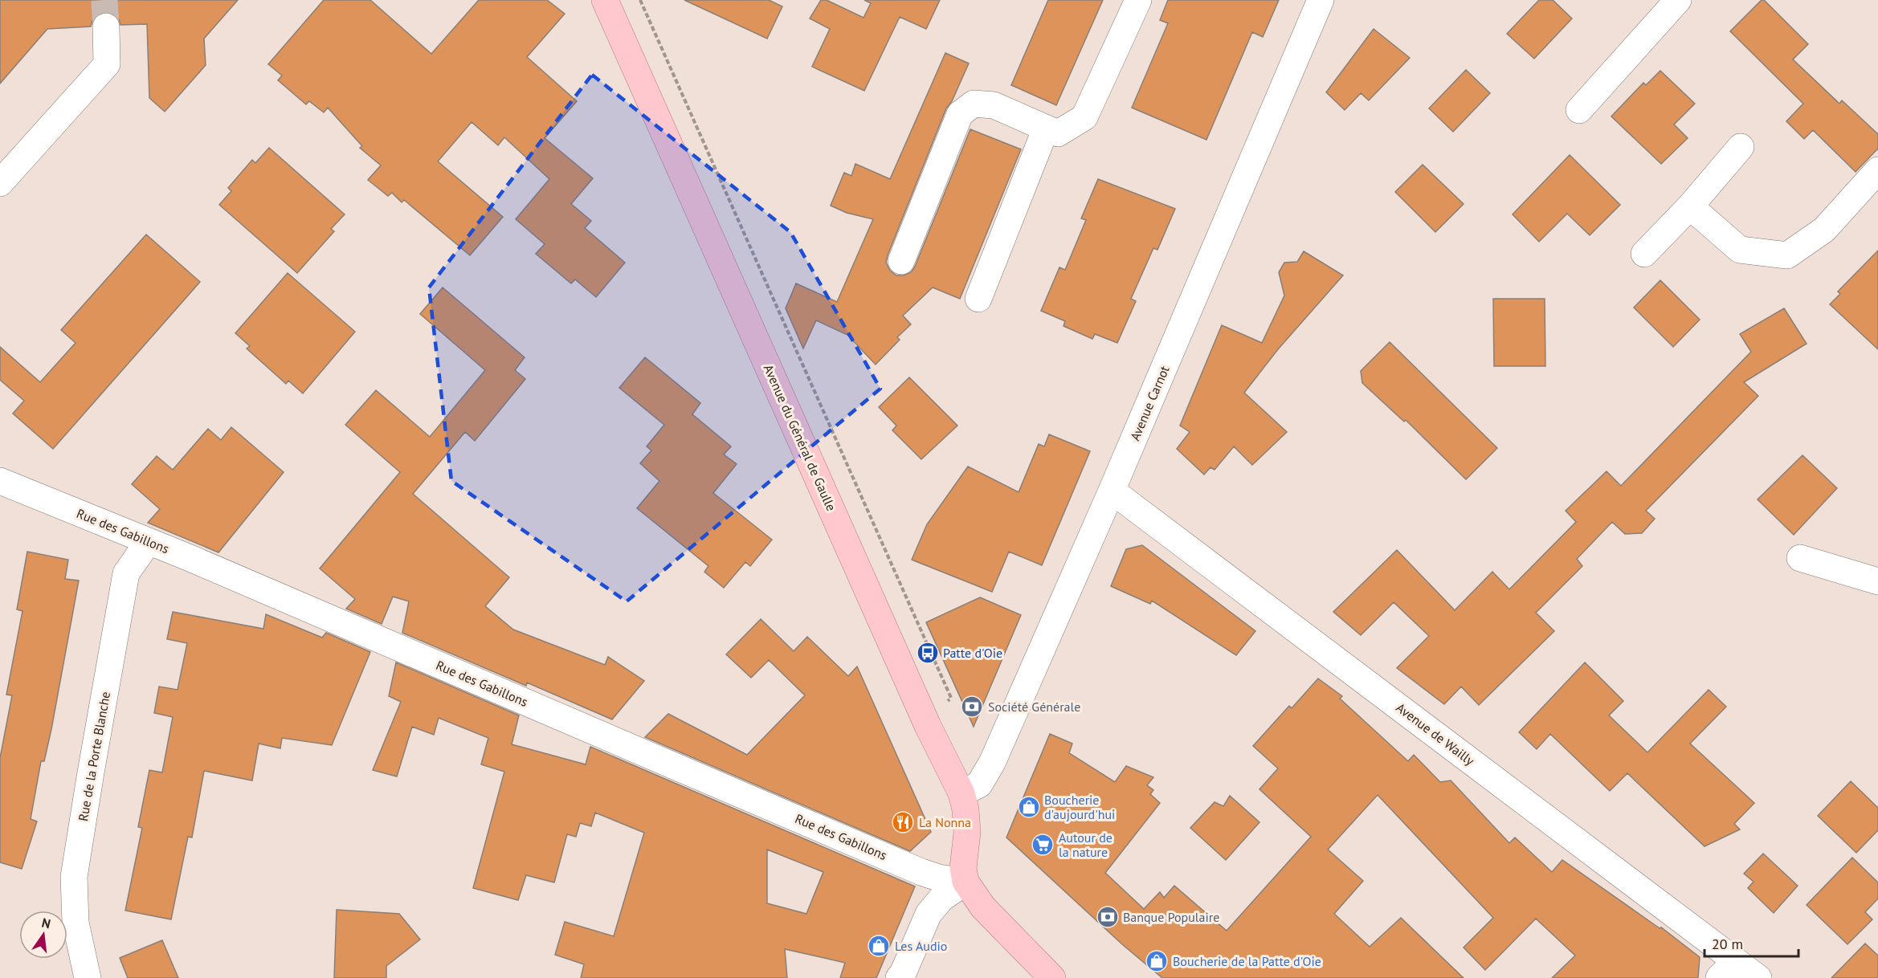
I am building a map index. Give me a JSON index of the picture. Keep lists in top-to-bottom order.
{
  "streets": {
    "main road": ["Avenue du Général de Gaulle"],
    "street": [
      "Avenue Carnot",
      "Rue des Gabillons",
      "Avenue de Wailly",
      "Rue de la Porte Blanche"
    ]
  },
  "crossings": [
    ["Avenue Carnot", "Avenue du Général de Gaulle"],
    ["Avenue Carnot", "Avenue de Wailly"],
    ["Avenue du Général de Gaulle", "Rue des Gabillons"],
    ["Rue des Gabillons", "Rue de la Porte Blanche"]
  ],
  "places": {
    "bus stop": ["Patte d'Oie"],
    "bank": ["Société Générale", "Banque Populaire"],
    "shop": ["Boucherie d'aujourd'hui", "Les Audio", "Boucherie de la Patte d'Oie"],
    "restaurant": ["La Nonna"],
    "supermarket": ["Autour de la nature"]
  },
  "scale_bar": "20 m",
  "north": "top"
}
